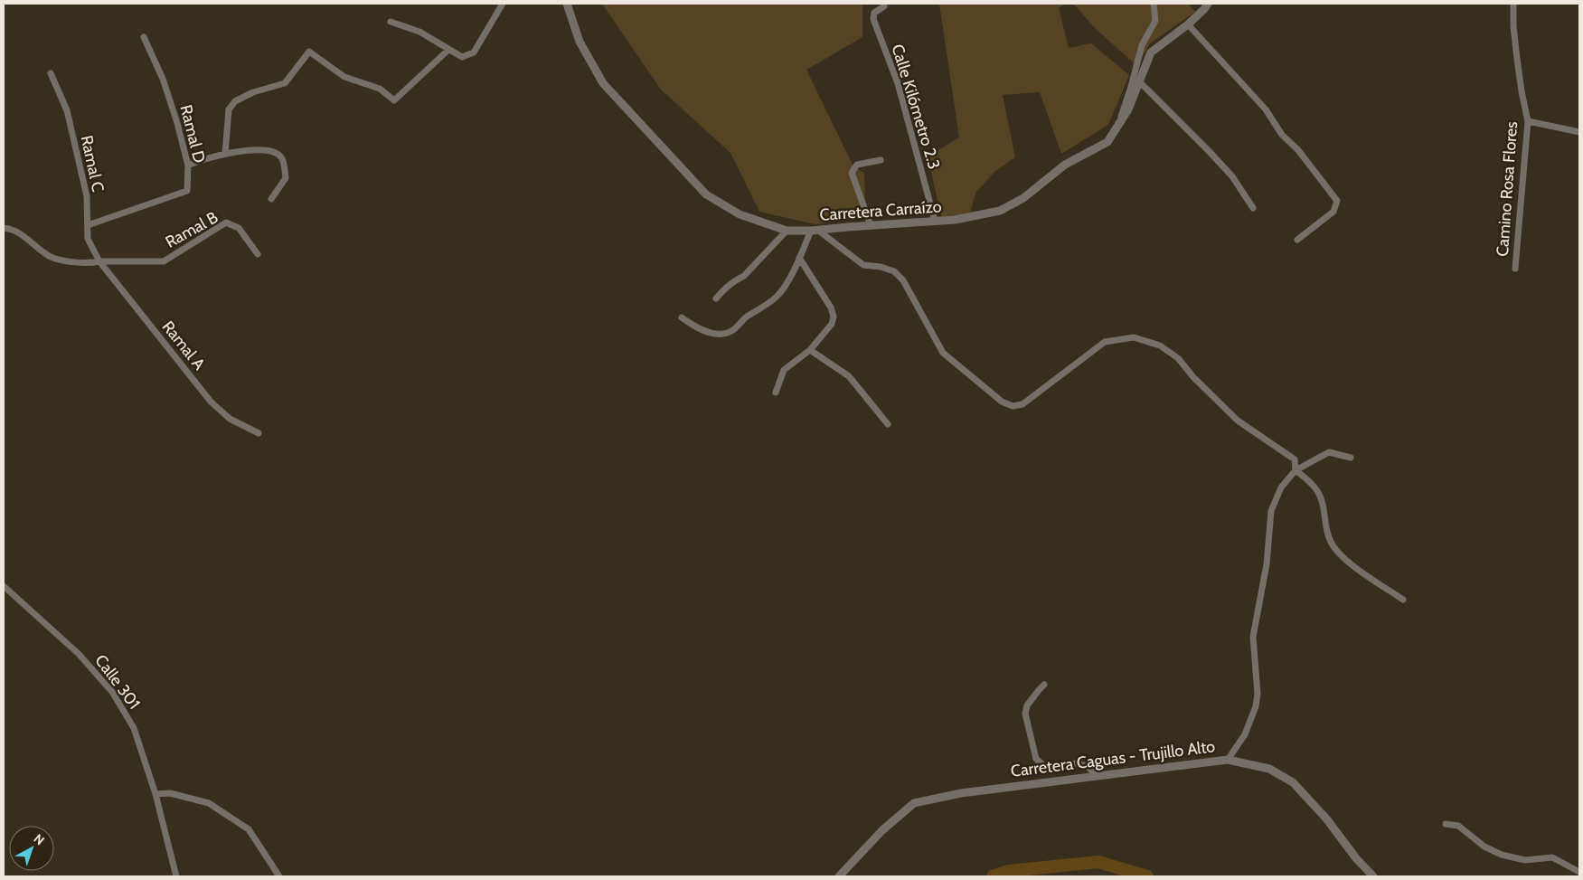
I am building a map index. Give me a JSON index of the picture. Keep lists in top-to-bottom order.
{
  "streets": {
    "street": [
      "Calle Kilómetro 2.3",
      "Ramal D",
      "Ramal C",
      "Camino Rosa Flores",
      "Carretera Carraízo",
      "Ramal B",
      "Ramal A",
      "Calle 301",
      "Carretera Caguas - Trujillo Alto"
    ]
  },
  "crossings": [
    ["Calle Kilómetro 2.3", "Carretera Carraízo"],
    ["Ramal D", "Ramal C"],
    ["Ramal C", "Ramal B"],
    ["Ramal C", "Ramal A"],
    ["Ramal B", "Ramal A"]
  ],
  "north": "top right"
}
